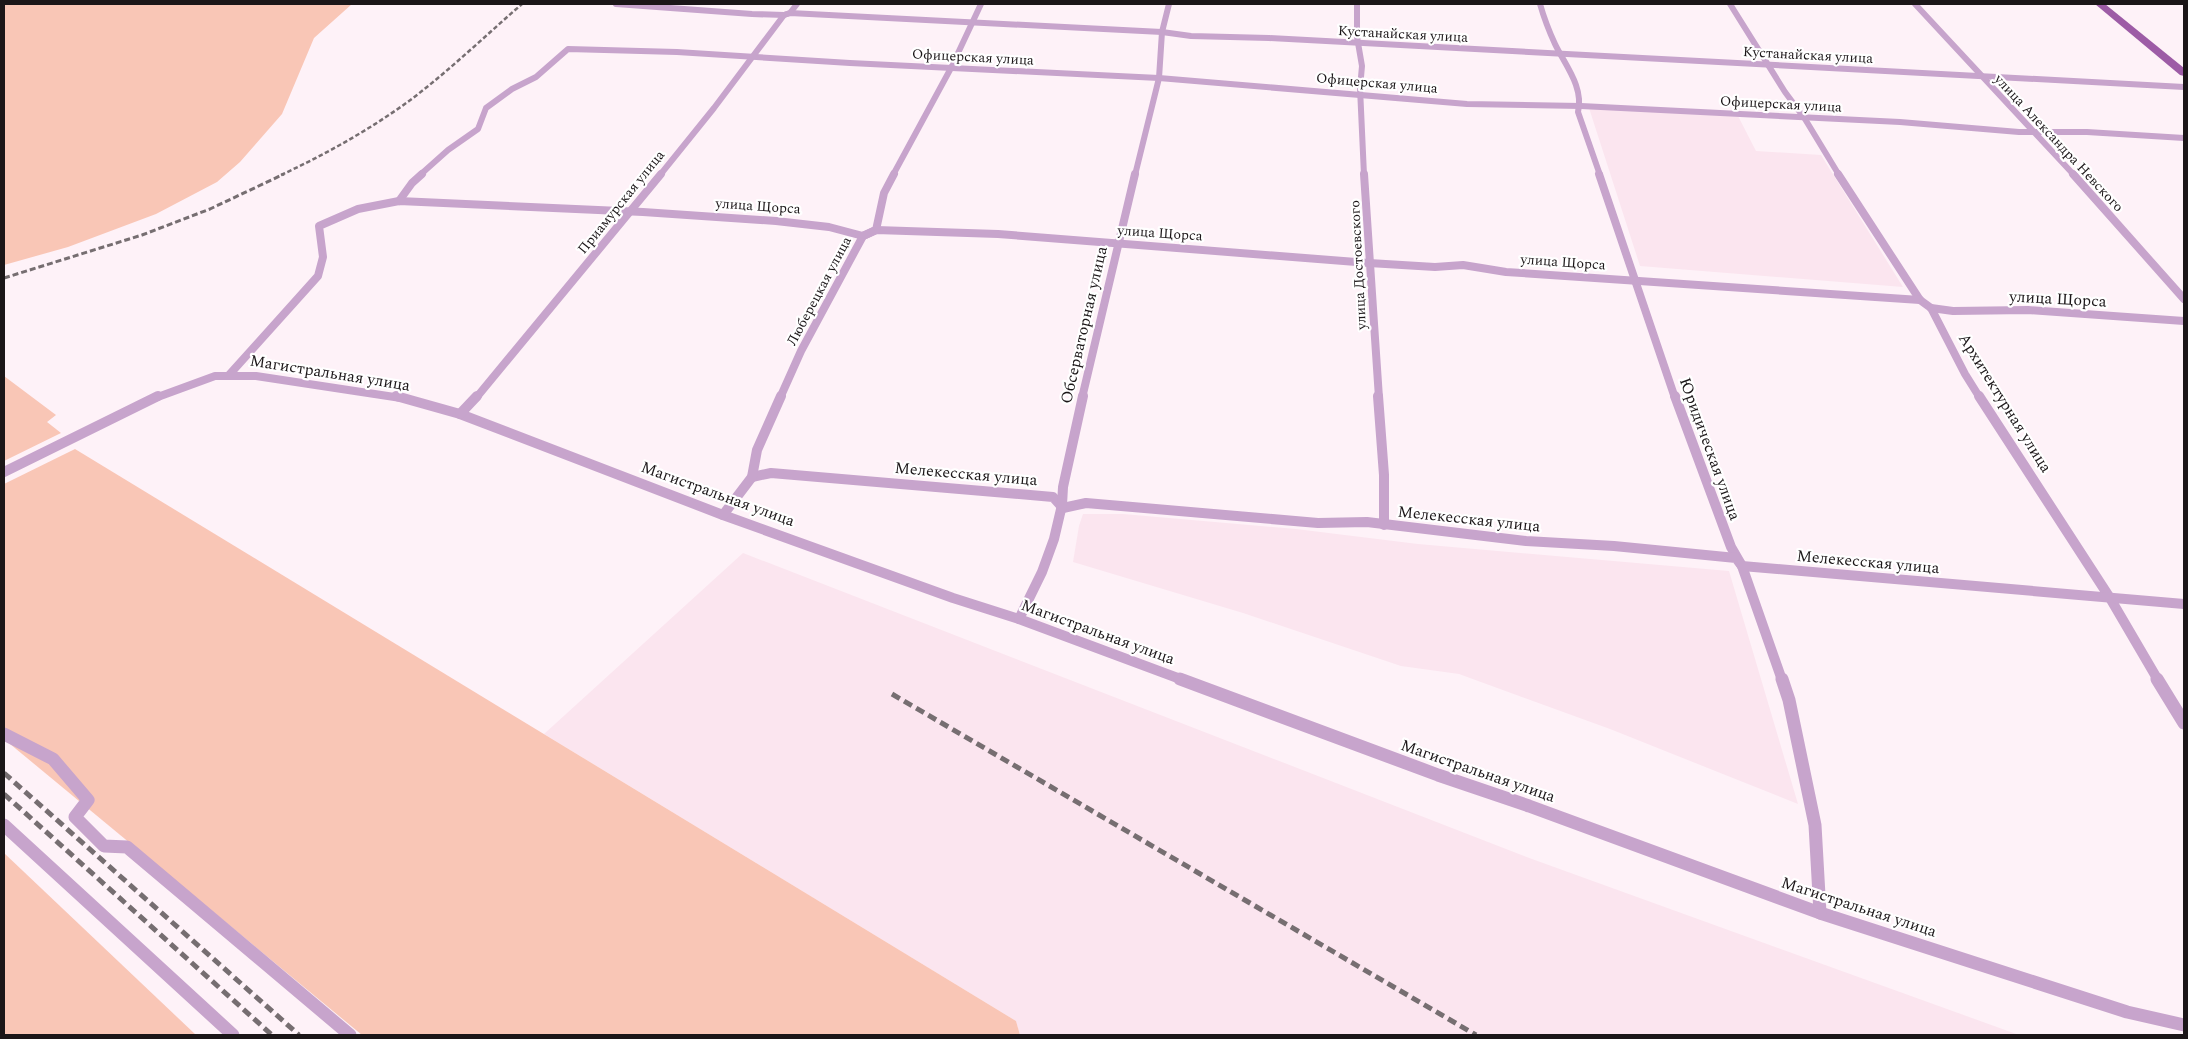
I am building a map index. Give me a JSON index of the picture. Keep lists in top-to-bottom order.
{
  "streets": {
    "street": [
      "Кустанайская улица",
      "Офицерская улица",
      "улица Александра Невского",
      "Приамурская улица",
      "улица Щорса",
      "улица Достоевского",
      "Люберецкая улица",
      "Обсерваторная улица",
      "Магистральная улица",
      "Архитектурная улица",
      "Юридическая улица",
      "Мелекесская улица"
    ]
  },
  "crossings": [
    ["Кустанайская улица", "улица Александра Невского"],
    ["Кустанайская улица", "Приамурская улица"],
    ["Кустанайская улица", "улица Достоевского"],
    ["Кустанайская улица", "Люберецкая улица"],
    ["Кустанайская улица", "Обсерваторная улица"],
    ["Кустанайская улица", "Архитектурная улица"],
    ["Кустанайская улица", "Юридическая улица"],
    ["Офицерская улица", "улица Александра Невского"],
    ["Офицерская улица", "Приамурская улица"],
    ["Офицерская улица", "улица Щорса"],
    ["Офицерская улица", "улица Достоевского"],
    ["Офицерская улица", "Люберецкая улица"],
    ["Офицерская улица", "Обсерваторная улица"],
    ["Офицерская улица", "Архитектурная улица"],
    ["Офицерская улица", "Юридическая улица"],
    ["Приамурская улица", "улица Щорса"],
    ["Приамурская улица", "Магистральная улица"],
    ["улица Щорса", "улица Достоевского"],
    ["улица Щорса", "Люберецкая улица"],
    ["улица Щорса", "Обсерваторная улица"],
    ["улица Щорса", "Магистральная улица"],
    ["улица Щорса", "Архитектурная улица"],
    ["улица Щорса", "Юридическая улица"],
    ["улица Достоевского", "Мелекесская улица"],
    ["Люберецкая улица", "Магистральная улица"],
    ["Люберецкая улица", "Мелекесская улица"],
    ["Обсерваторная улица", "Магистральная улица"],
    ["Обсерваторная улица", "Мелекесская улица"],
    ["Магистральная улица", "Юридическая улица"],
    ["Архитектурная улица", "Мелекесская улица"],
    ["Юридическая улица", "Мелекесская улица"]
  ]
}
